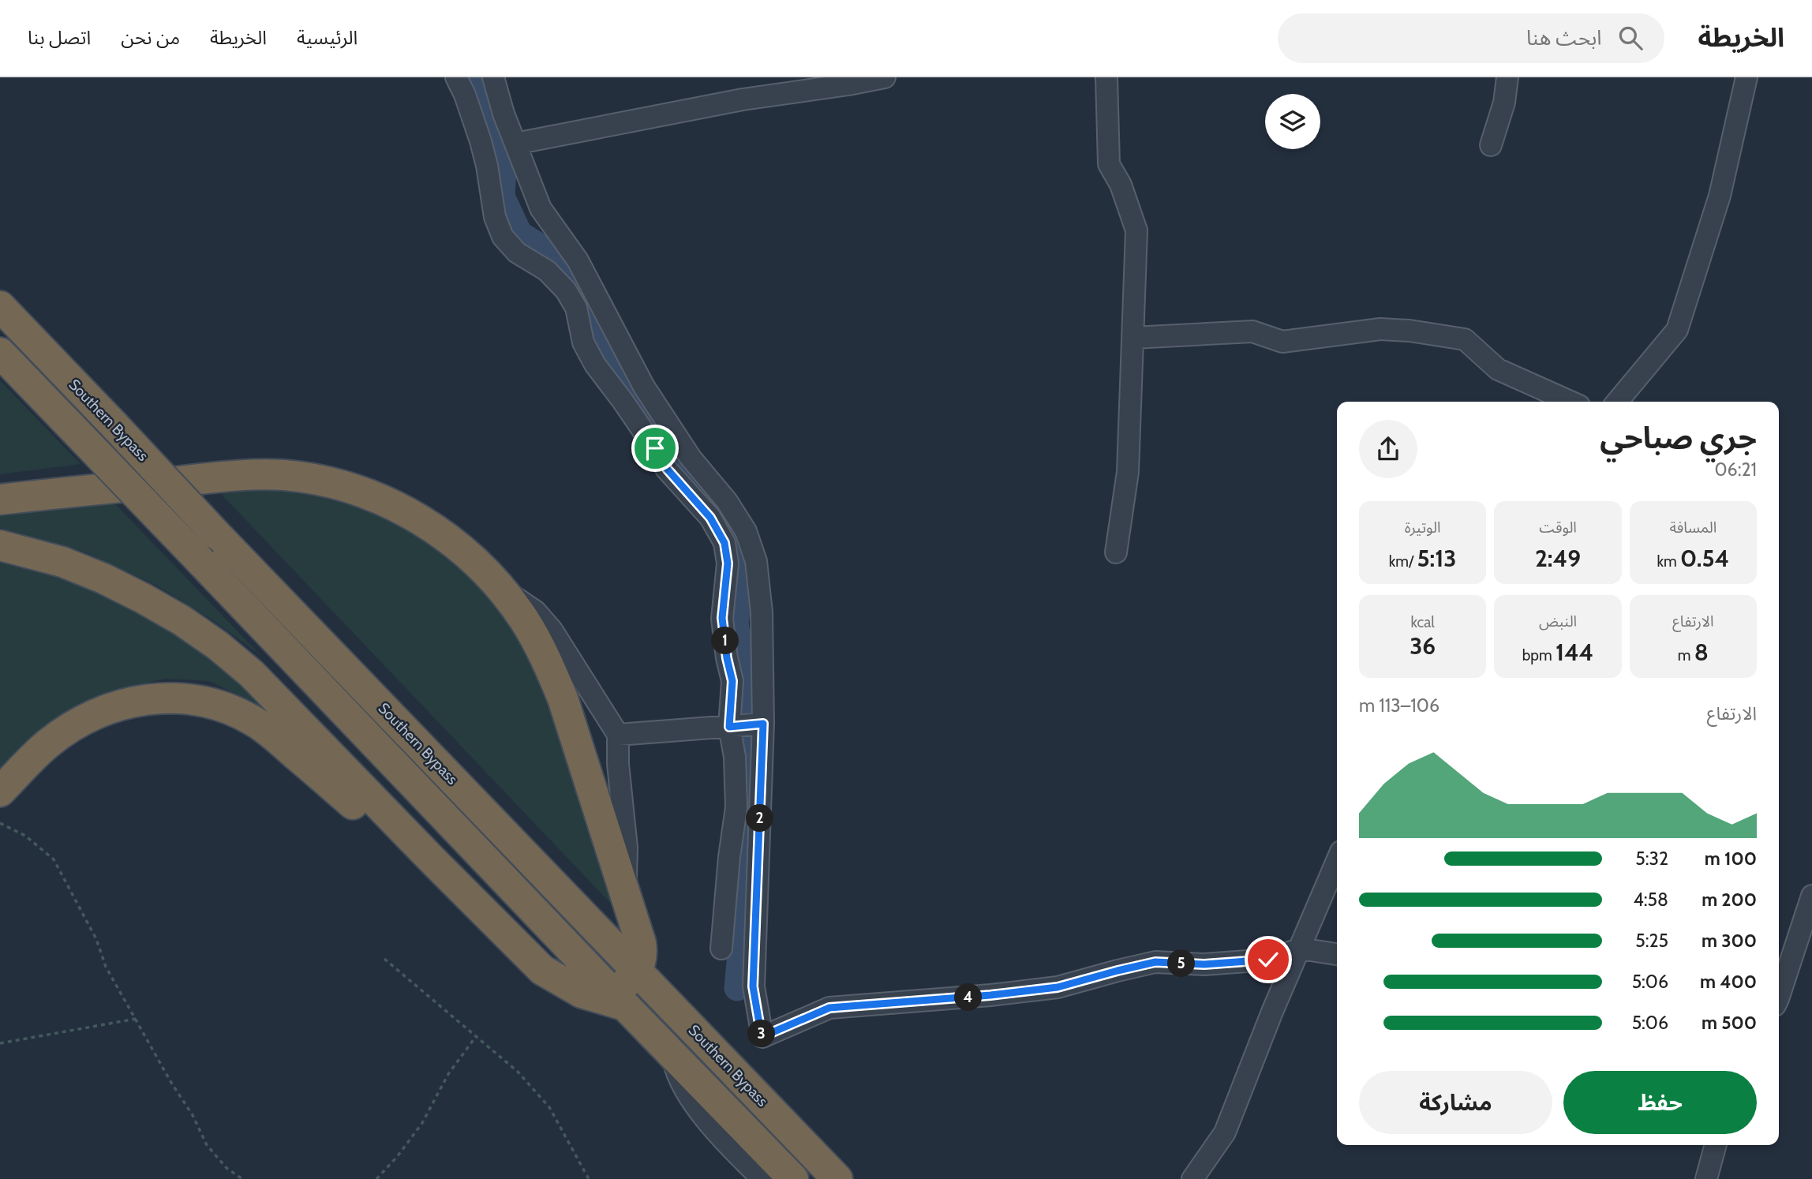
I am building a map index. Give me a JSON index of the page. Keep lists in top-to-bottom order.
{
  "streets": {
    "highway": ["Southern Bypass"]
  },
  "page": {
    "header": "الخريطة",
    "search": "ابحث هنا",
    "nav": [
      "الرئيسية",
      "الخريطة",
      "من نحن",
      "اتصل بنا"
    ],
    "heading": ["جري صباحي", "06:21"],
    "stats": [
      ["المسافة", "0.54 km"],
      ["الوقت", "2:49"],
      ["الوتيرة", "5:13 /km"],
      ["الارتفاع", "8 m"],
      ["النبض", "144 bpm"],
      ["kcal", "36"]
    ],
    "pins": [
      "1",
      "2",
      "5",
      "4",
      "3"
    ],
    "chart": ["الارتفاع", "106–113 m"],
    "list": [
      {
        "name": "100 m",
        "note": "5:32"
      },
      {
        "name": "200 m",
        "note": "4:58"
      },
      {
        "name": "300 m",
        "note": "5:25"
      },
      {
        "name": "400 m",
        "note": "5:06"
      },
      {
        "name": "500 m",
        "note": "5:06"
      }
    ],
    "buttons": ["حفظ", "مشاركة"]
  }
}
